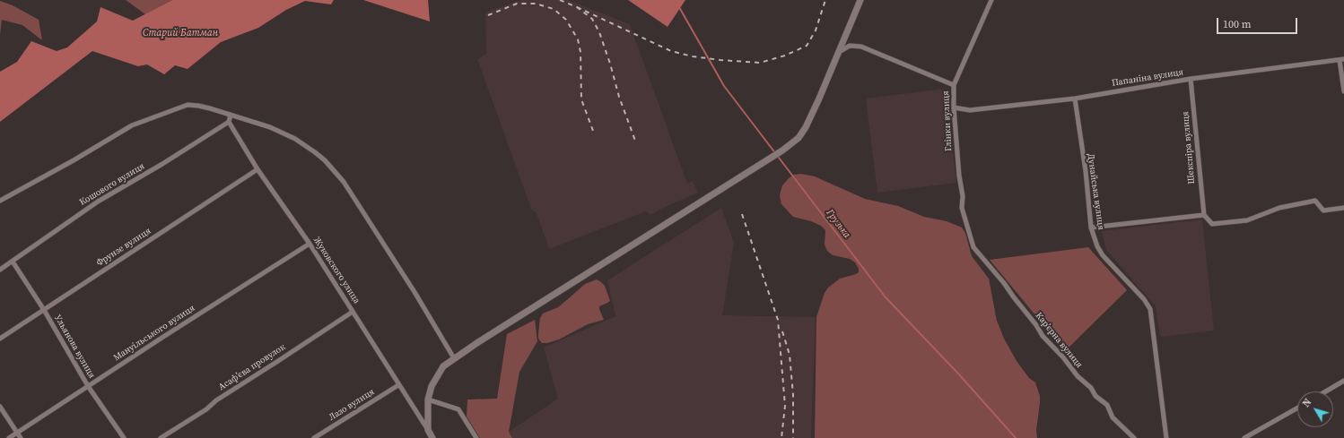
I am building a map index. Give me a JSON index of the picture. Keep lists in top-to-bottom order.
{
  "streets": {
    "street": [
      "Папаніна вулиця",
      "Глінки вулиця",
      "Шекспіра вулиця",
      "Кошового вулиця",
      "Дунайська вулиця",
      "Фрунзе вулиця",
      "Жуковского улица",
      "Мануільського вулиця",
      "Кар’єрна вулиця",
      "Ульянова вулиця",
      "Асаф’єва провулок",
      "Лазо вулиця"
    ]
  },
  "crossings": [
    ["Папаніна вулиця", "Глінки вулиця"],
    ["Папаніна вулиця", "Шекспіра вулиця"],
    ["Папаніна вулиця", "Дунайська вулиця"],
    ["Глінки вулиця", "Кар’єрна вулиця"],
    ["Кошового вулиця", "Жуковского улица"],
    ["Кошового вулиця", "Ульянова вулиця"],
    ["Фрунзе вулиця", "Жуковского улица"],
    ["Фрунзе вулиця", "Ульянова вулиця"],
    ["Жуковского улица", "Мануільського вулиця"],
    ["Жуковского улица", "Асаф’єва провулок"],
    ["Жуковского улица", "Лазо вулиця"],
    ["Мануільського вулиця", "Ульянова вулиця"]
  ],
  "water": ["Старий Батман", "Грузька"],
  "scale_bar": "100 m",
  "north": "top left"
}
